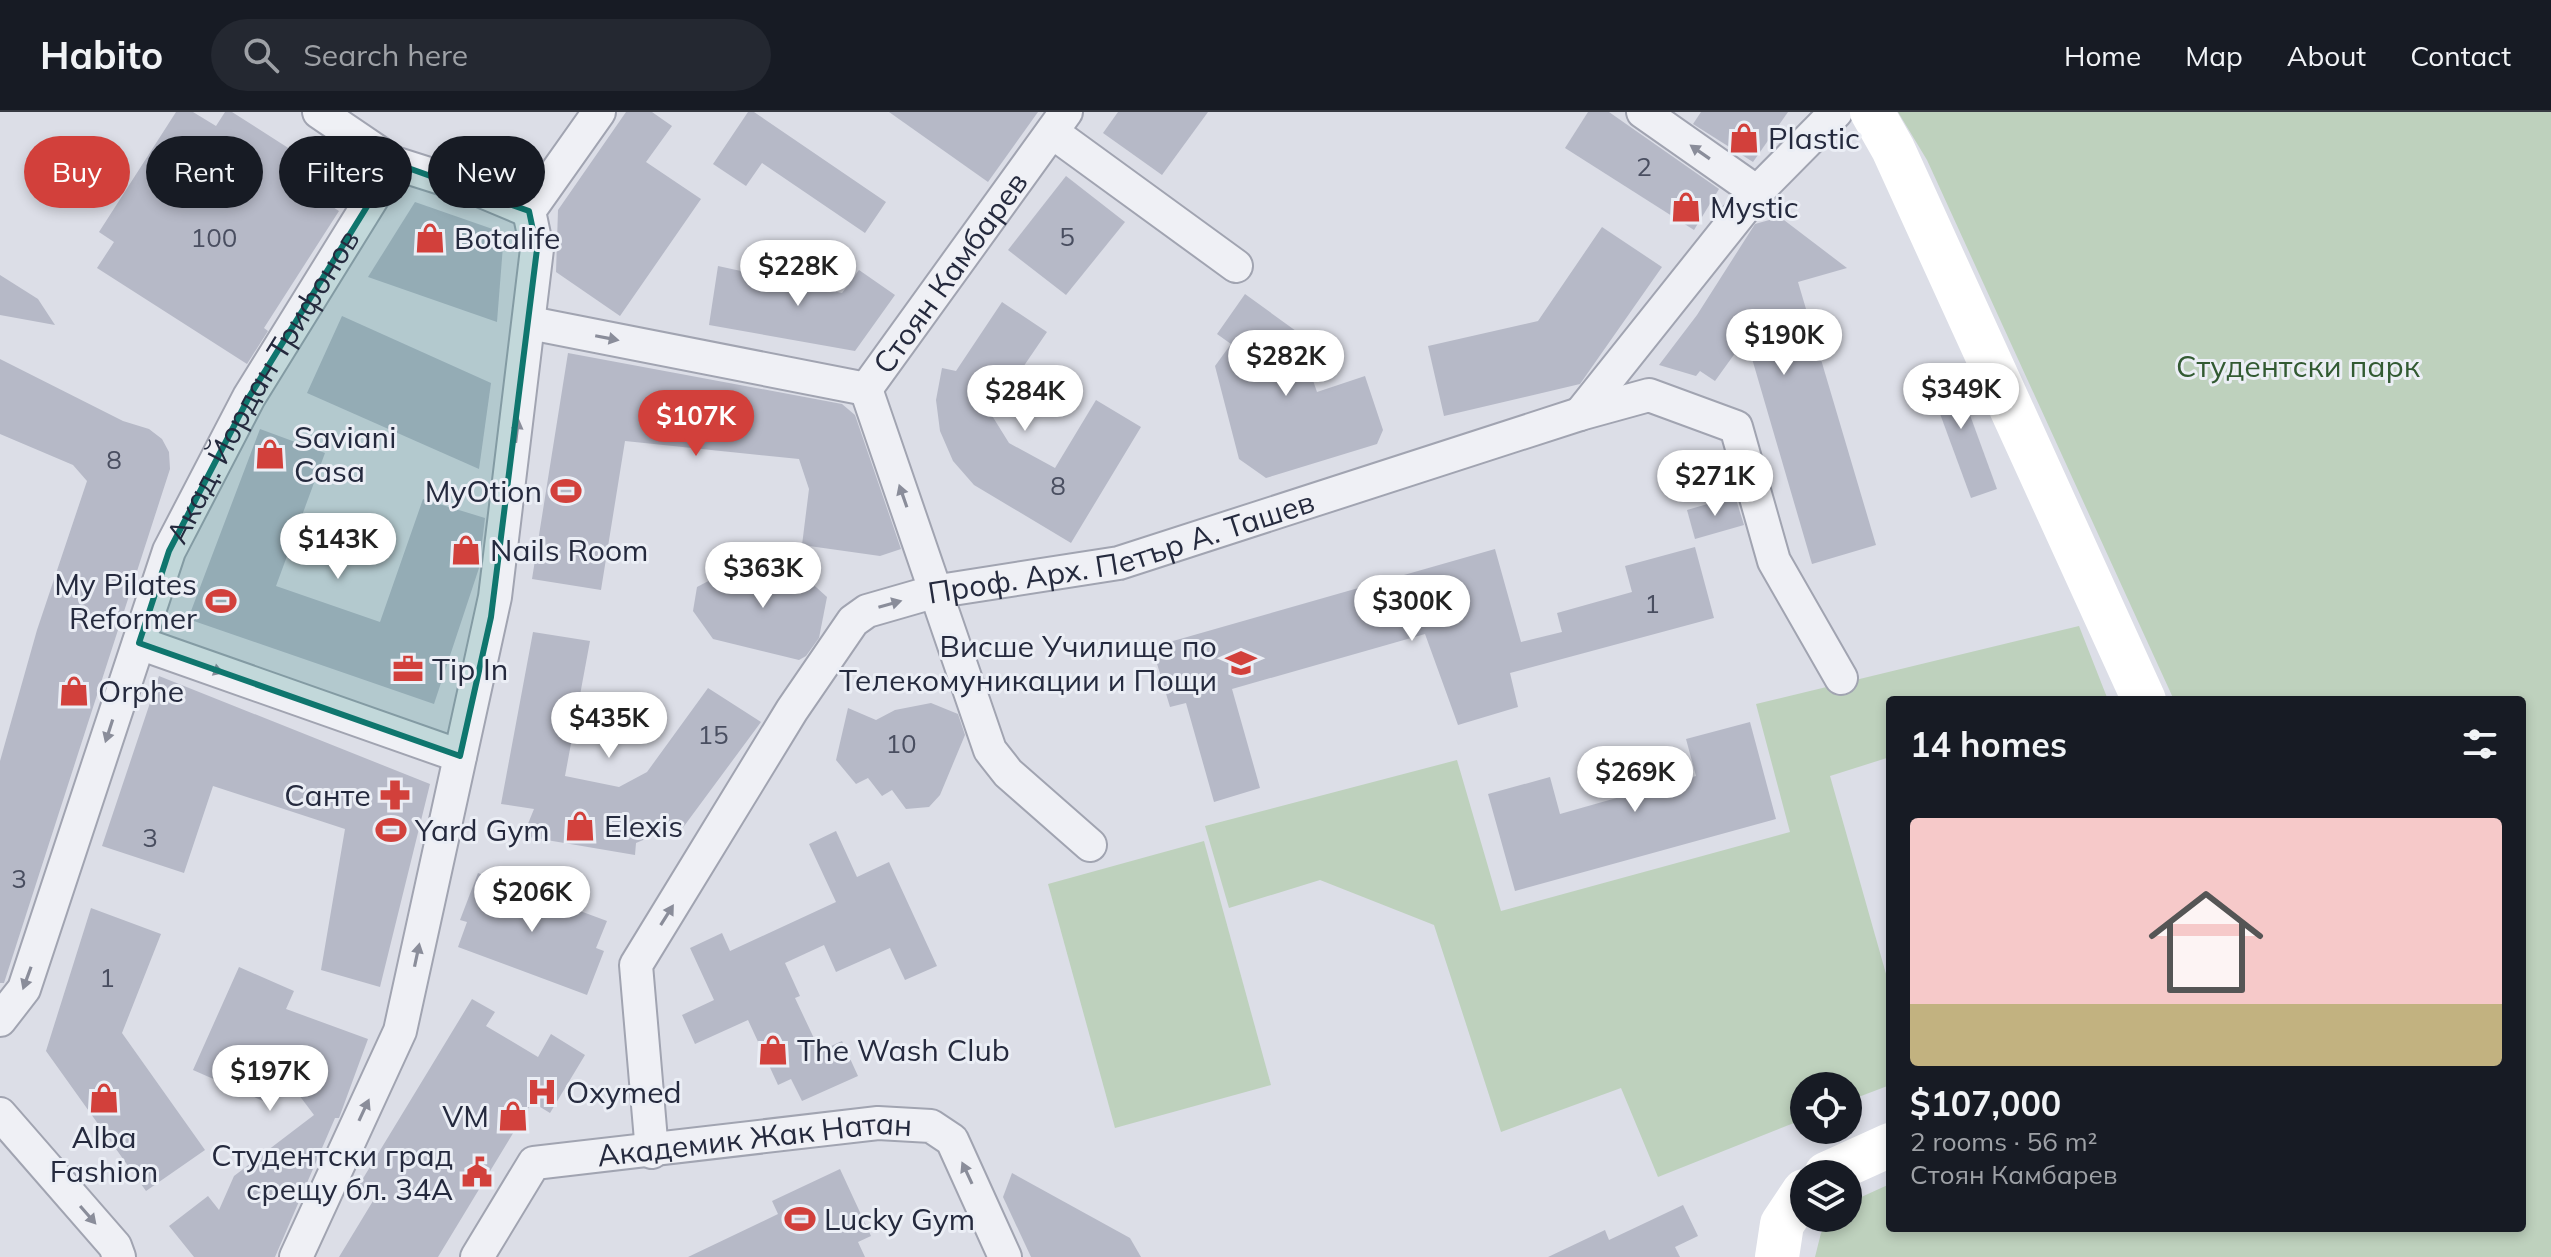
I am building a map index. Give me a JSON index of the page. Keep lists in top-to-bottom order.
{
  "streets": {
    "street": [
      "Стоян Камбарев",
      "Акад. Йордан Трифонов",
      "Проф. Арх. Петър А. Ташев",
      "Академик Жак Натан"
    ]
  },
  "crossings": [
    ["Проф. Арх. Петър А. Ташев", "Академик Жак Натан"]
  ],
  "one_way": ["Стоян Камбарев", "Акад. Йордан Трифонов", "Академик Жак Натан"],
  "parks": ["Студентски парк"],
  "places": {
    "shop": [
      "Plastic",
      "Mystic",
      "Botalife",
      "Saviani Casa",
      "Nails Room",
      "Orphe",
      "Elexis",
      "The Wash Club",
      "Alba Fashion",
      "VM"
    ],
    "sports": [
      "MyOtion",
      "My Pilates Reformer",
      "Yard Gym",
      "Lucky Gym"
    ],
    "school or university": ["Висше Училище по Телекомуникации и Пощи"],
    "office": ["Tip In"],
    "pharmacy": ["Санте"],
    "hospital": ["Oxymed"],
    "public building": ["Студентски град срещу бл. 34А"]
  },
  "house_numbers": [
    "2",
    "5",
    "100",
    "8",
    "8",
    "1",
    "15",
    "10",
    "3",
    "3",
    "1"
  ],
  "page": {
    "header": "Habito",
    "search": "Search here",
    "nav": [
      "Home",
      "Map",
      "About",
      "Contact"
    ],
    "chip": [
      "Buy",
      "Rent",
      "Filters",
      "New"
    ],
    "price": [
      "$228K",
      "$190K",
      "$282K",
      "$349K",
      "$284K",
      "$107K",
      "$271K",
      "$143K",
      "$363K",
      "$300K",
      "$435K",
      "$269K",
      "$206K",
      "$197K"
    ],
    "heading": "14 homes",
    "list": [
      {
        "name": "$107,000",
        "note": "2 rooms · 56 m² · Стоян Камбарев"
      }
    ]
  }
}
